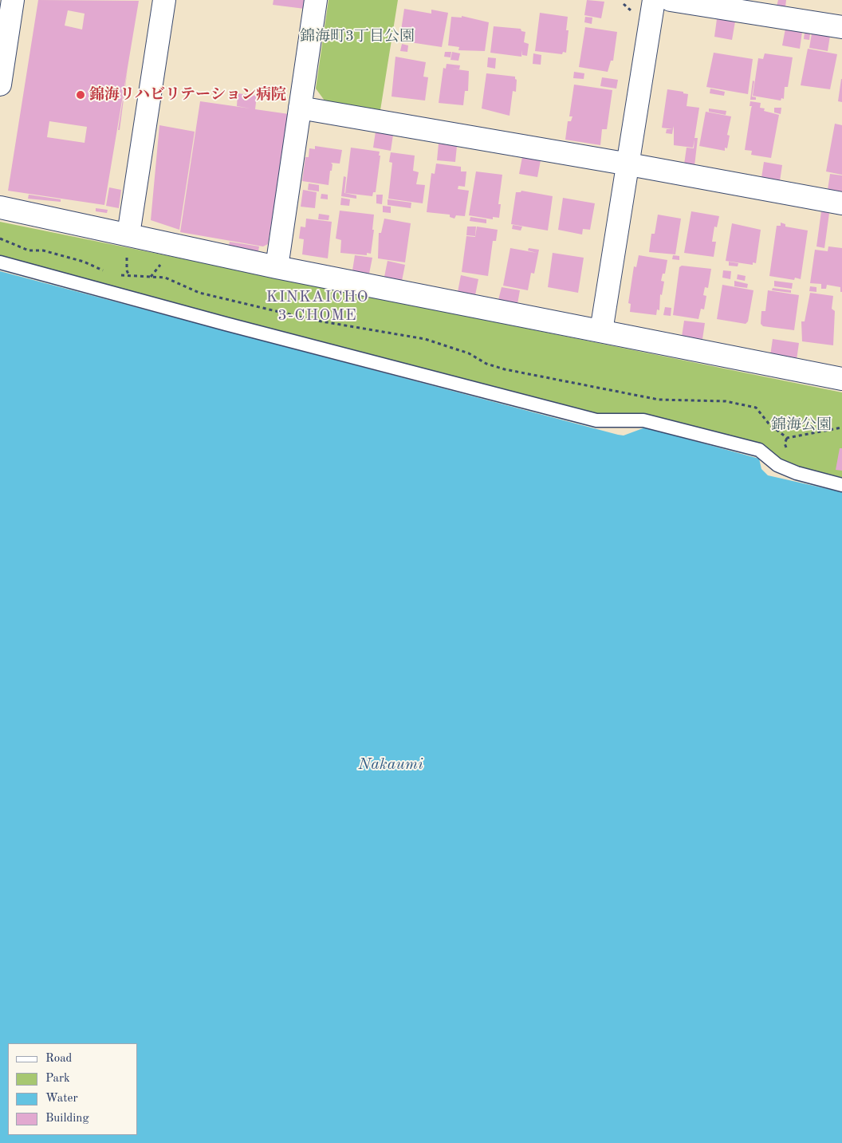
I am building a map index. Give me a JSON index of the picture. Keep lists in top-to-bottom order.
{
  "districts": ["KINKAICHO 3-CHOME"],
  "water": ["Nakaumi"],
  "parks": ["錦海町3丁目公園", "錦海公園"],
  "places": ["錦海リハビリテーション病院"],
  "legend": [
    "Road",
    "Park",
    "Water",
    "Building"
  ]
}
